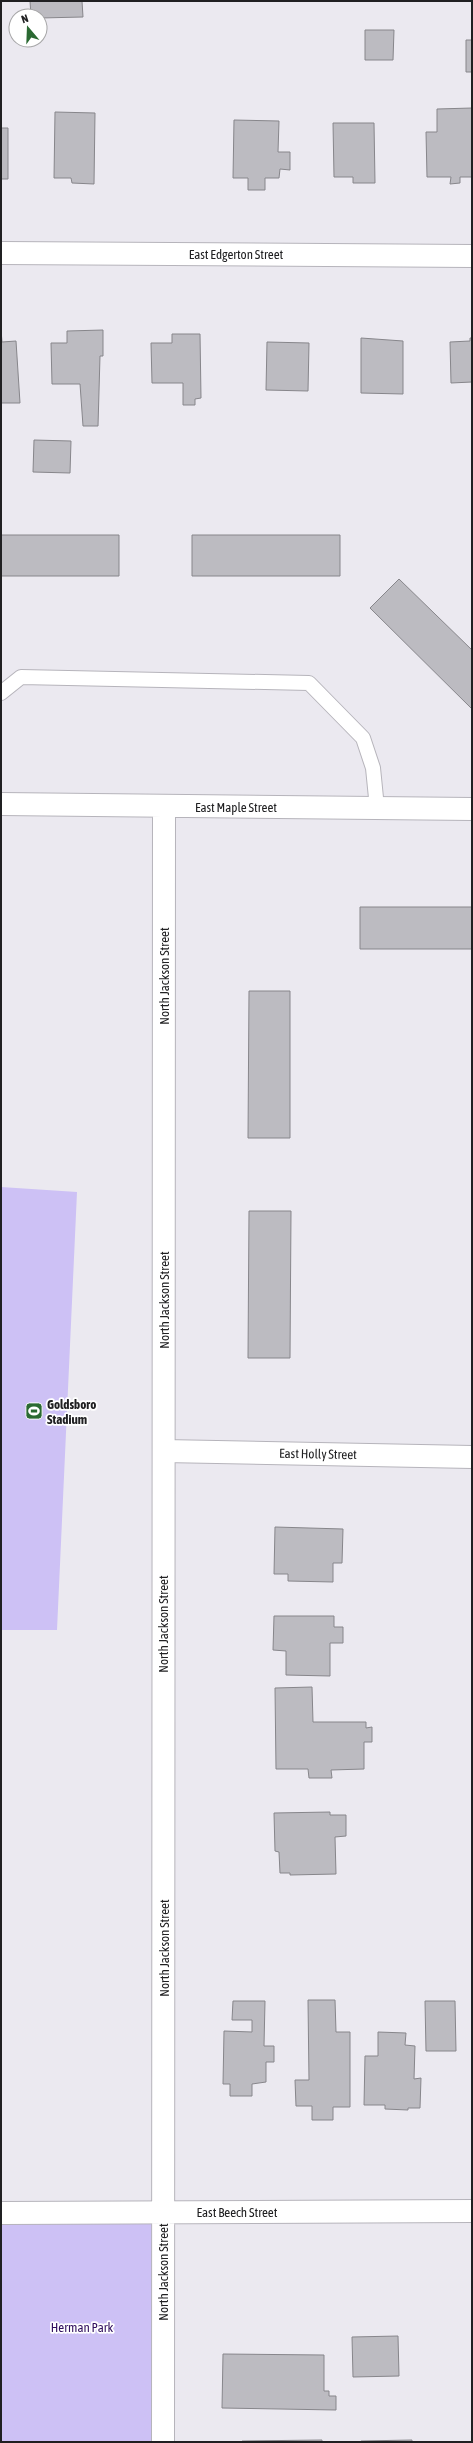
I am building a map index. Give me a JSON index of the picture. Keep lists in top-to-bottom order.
{
  "streets": {
    "street": [
      "East Edgerton Street",
      "East Maple Street",
      "North Jackson Street",
      "East Holly Street",
      "East Beech Street"
    ]
  },
  "crossings": [
    ["East Maple Street", "North Jackson Street"],
    ["North Jackson Street", "East Holly Street"],
    ["North Jackson Street", "East Beech Street"]
  ],
  "parks": ["Herman Park"],
  "places": {
    "sports": ["Goldsboro Stadium"]
  },
  "north": "top"
}
